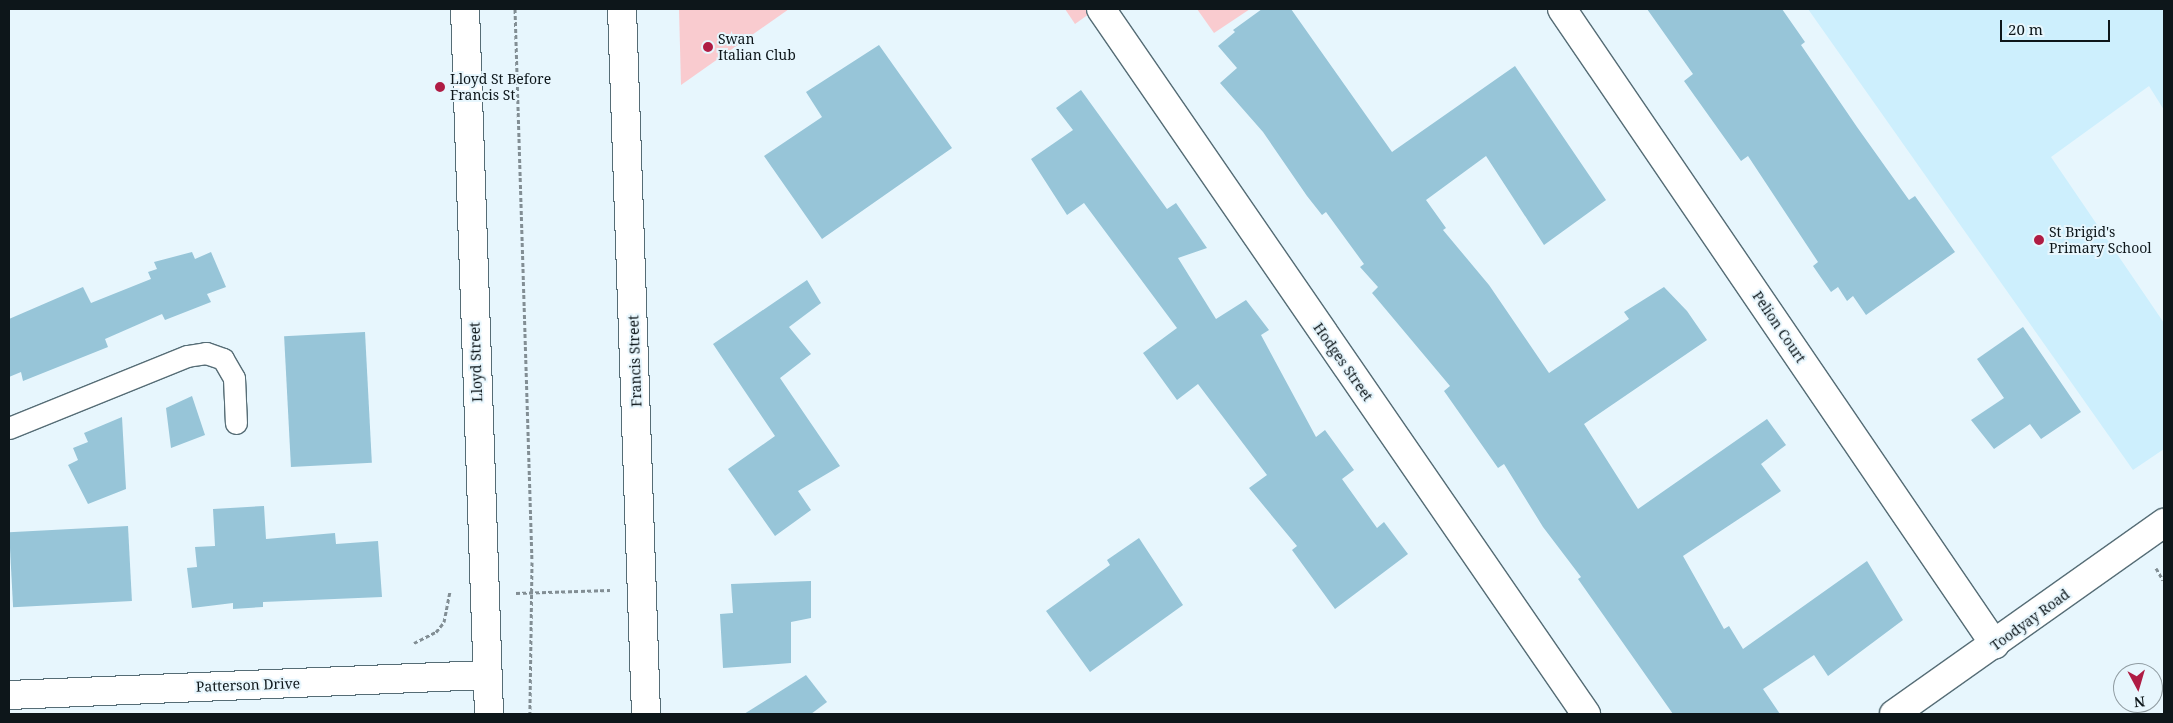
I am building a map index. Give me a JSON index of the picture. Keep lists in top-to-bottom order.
{
  "streets": {
    "street": [
      "Pelion Court",
      "Francis Street",
      "Lloyd Street",
      "Hodges Street",
      "Toodyay Road",
      "Patterson Drive"
    ]
  },
  "crossings": [
    ["Pelion Court", "Toodyay Road"],
    ["Lloyd Street", "Patterson Drive"]
  ],
  "places": ["Swan Italian Club", "Lloyd St Before Francis St", "St Brigid's Primary School"],
  "scale_bar": "20 m",
  "north": "bottom"
}
